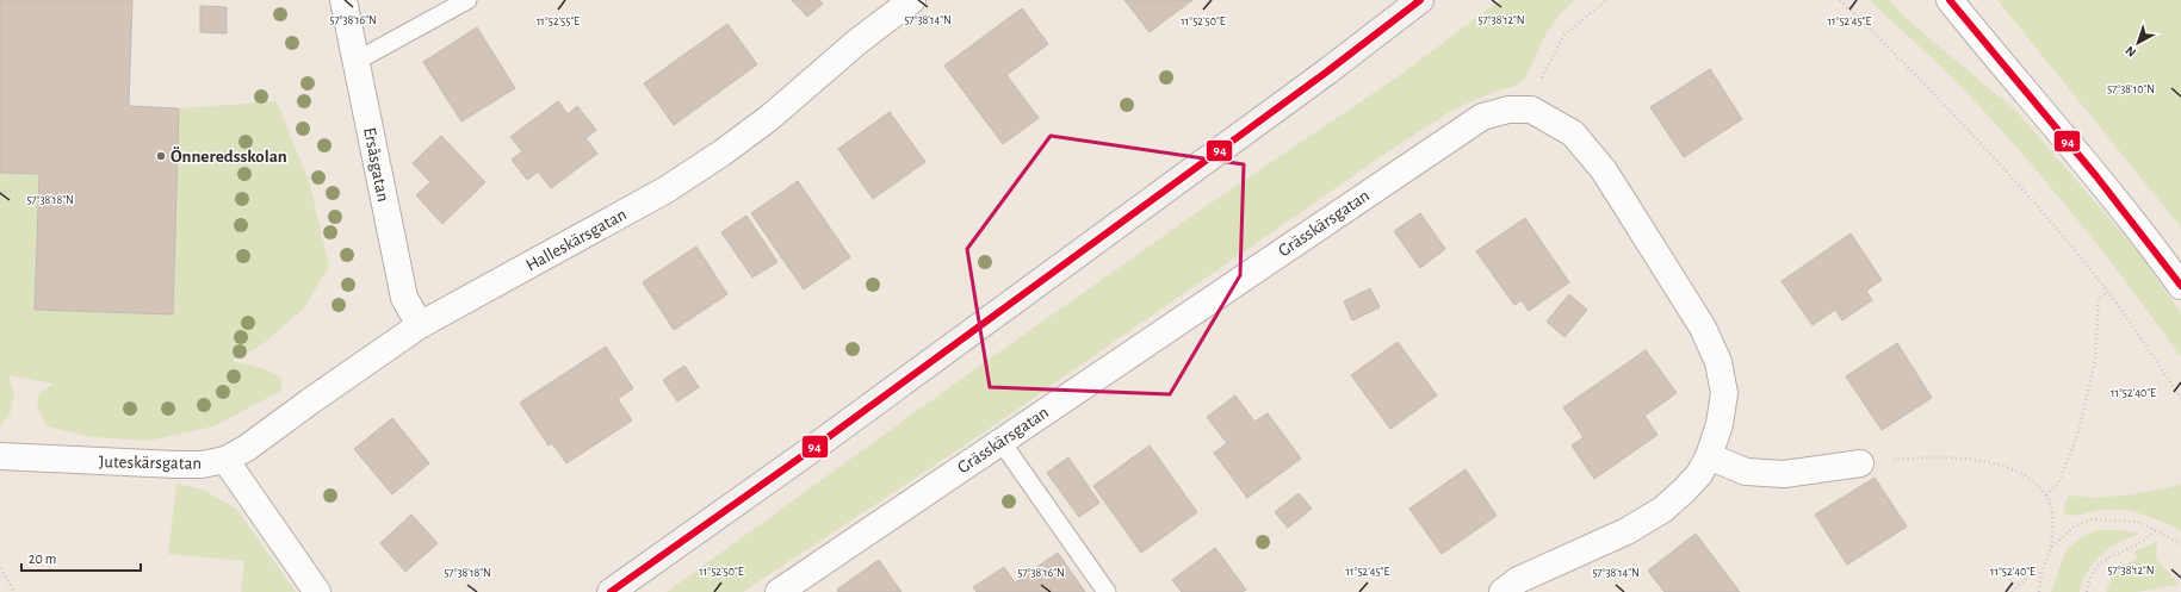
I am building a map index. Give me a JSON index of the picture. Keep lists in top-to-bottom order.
{
  "streets": {
    "street": [
      "Ersåsgatan",
      "Grässkärsgatan",
      "Halleskärsgatan",
      "Juteskärsgatan"
    ]
  },
  "crossings": [
    ["Ersåsgatan", "Halleskärsgatan"],
    ["Halleskärsgatan", "Juteskärsgatan"]
  ],
  "places": ["Önneredsskolan"],
  "lines": ["transit line 94"],
  "scale_bar": "20 m",
  "north": "bottom left",
  "coordinates": [
    "57°38'14\"N",
    "57°38'16\"N",
    "57°38'12\"N",
    "11°52'55\"E",
    "11°52'50\"E",
    "11°52'45\"E",
    "57°38'10\"N",
    "57°38'18\"N",
    "11°52'40\"E"
  ]
}
